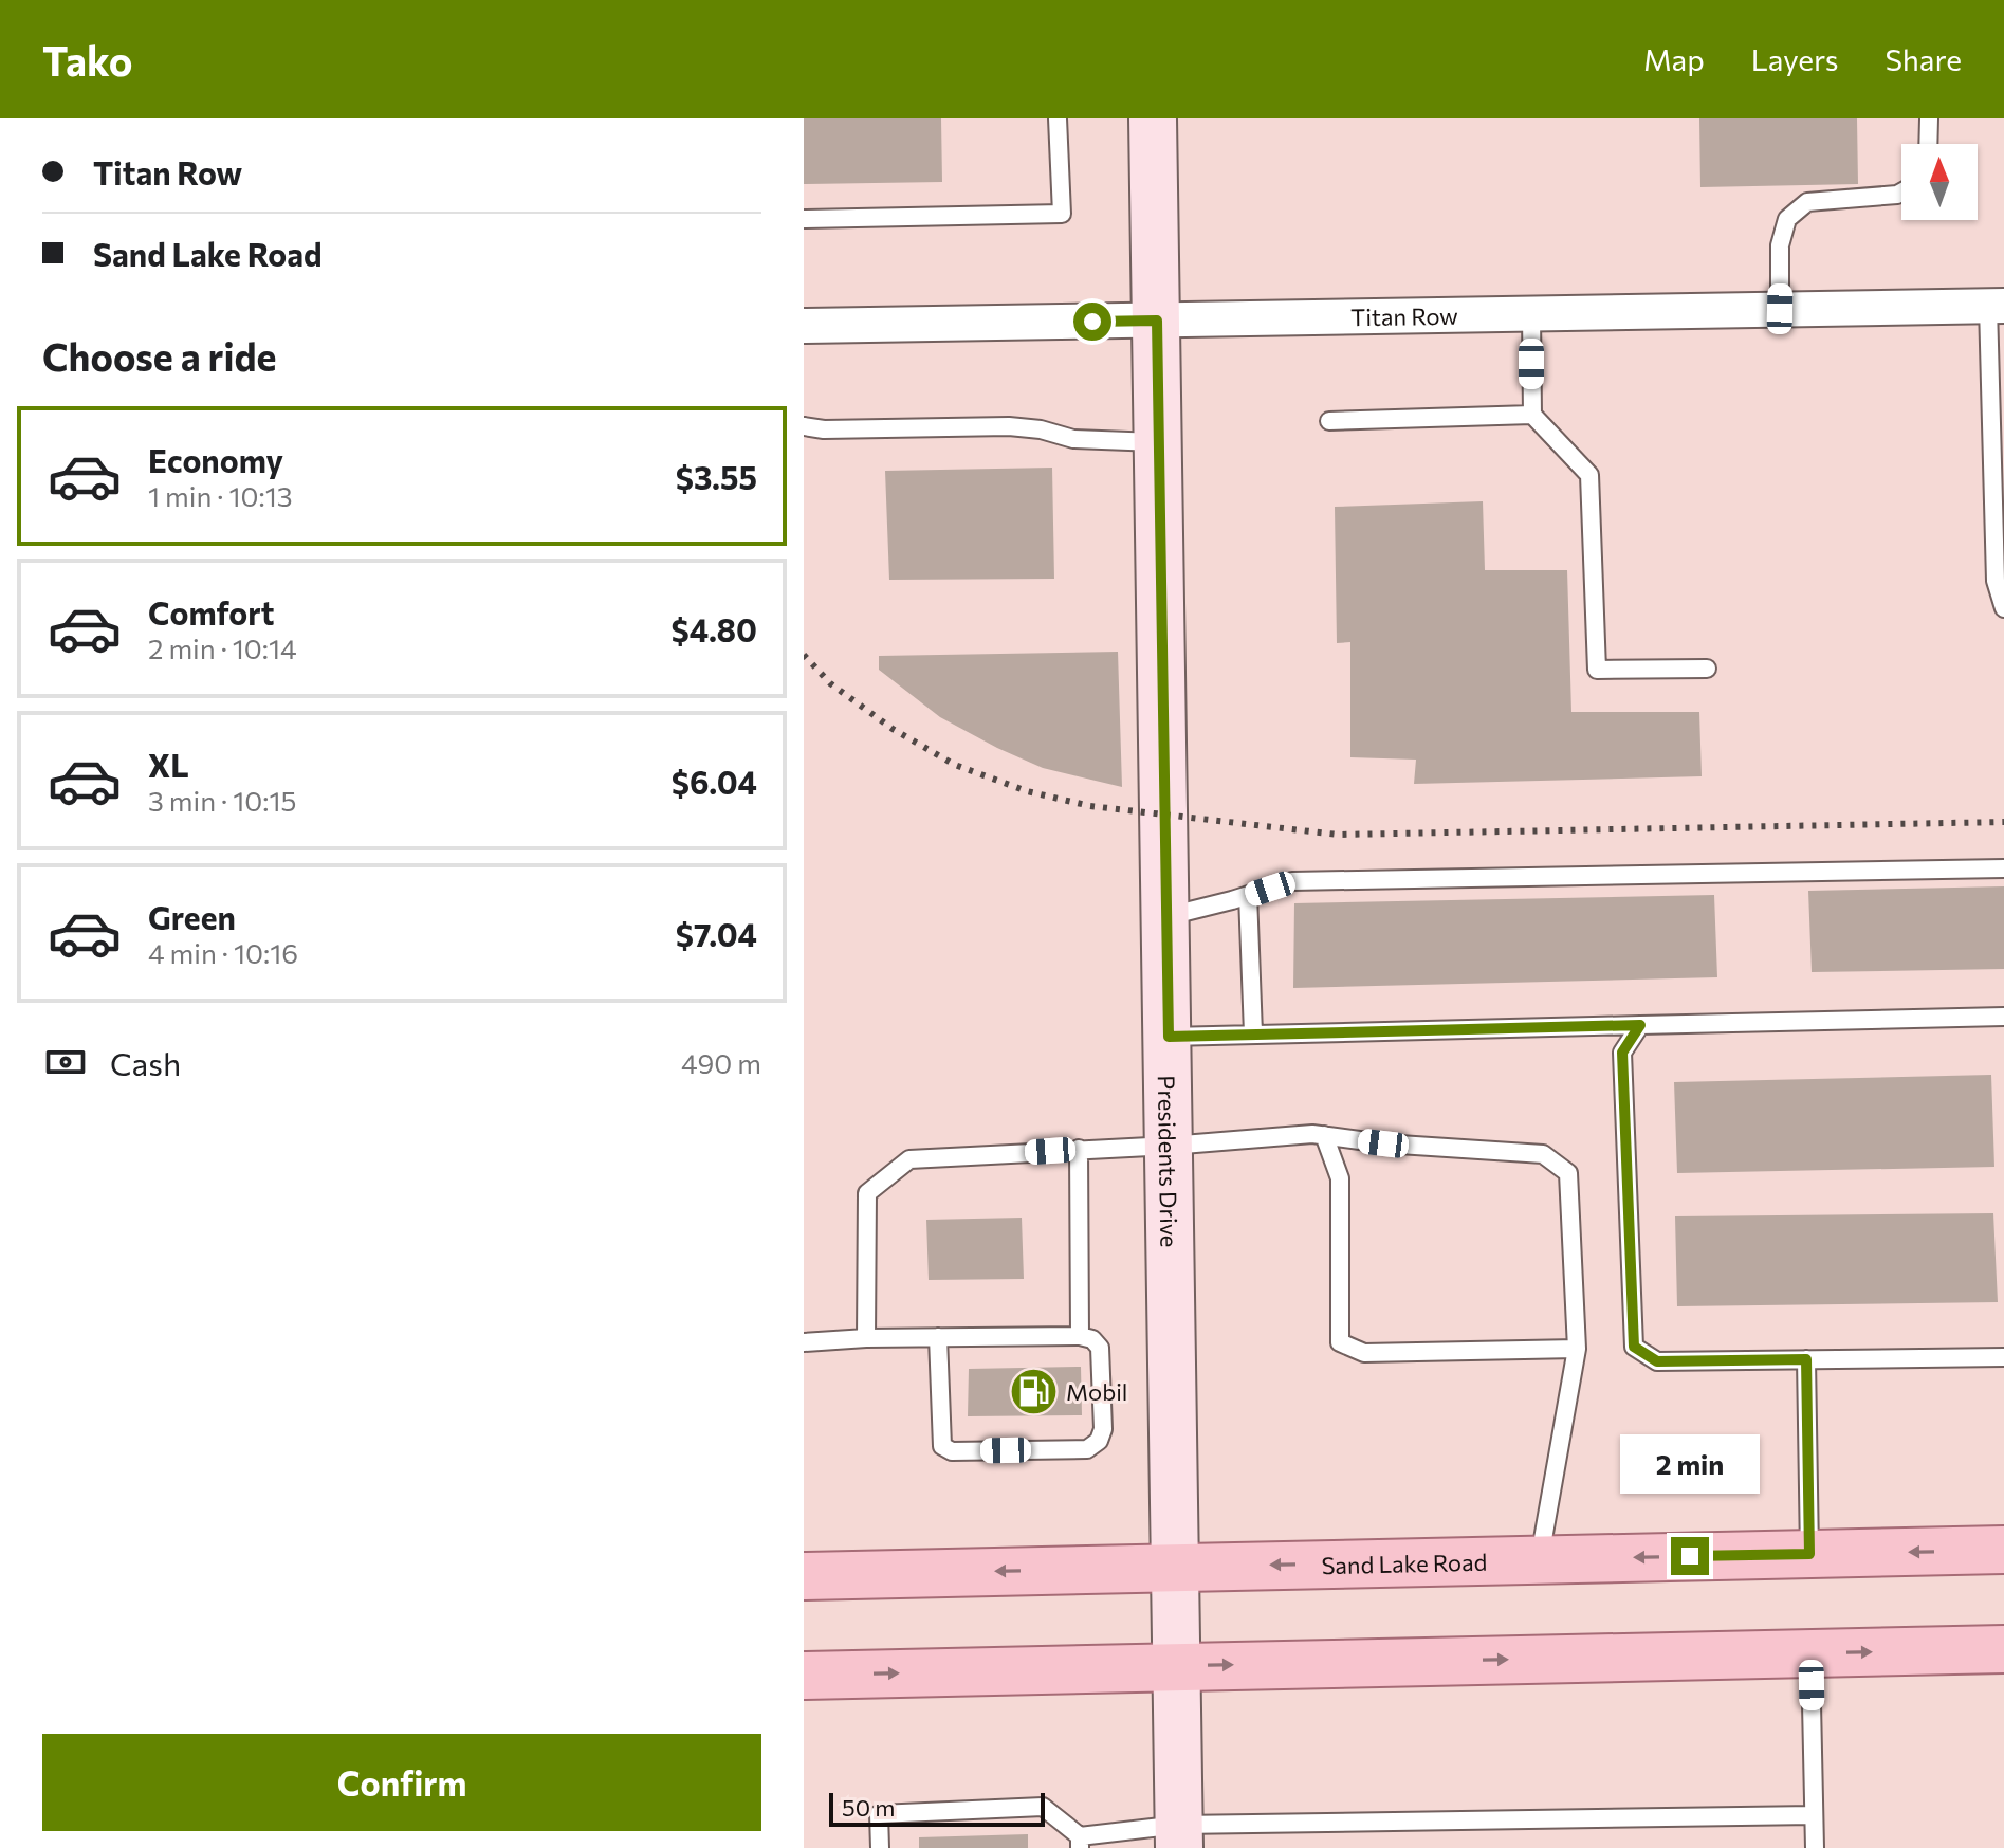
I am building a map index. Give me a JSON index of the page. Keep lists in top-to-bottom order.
{
  "streets": {
    "main road": ["Sand Lake Road"],
    "street": ["Titan Row", "Presidents Drive"]
  },
  "crossings": [
    ["Titan Row", "Presidents Drive"],
    ["Presidents Drive", "Sand Lake Road"]
  ],
  "places": {
    "fuel station": ["Mobil"]
  },
  "scale_bar": "50 m",
  "north": "top",
  "page": {
    "header": "Tako",
    "nav": ["Map", "Layers", "Share"],
    "banner": ["Titan Row", "Sand Lake Road"],
    "heading": "Choose a ride",
    "list": [
      {
        "name": "Economy",
        "note": "1 min · 10:13",
        "value": "$3.55"
      },
      {
        "name": "Comfort",
        "note": "2 min · 10:14",
        "value": "$4.80"
      },
      {
        "name": "XL",
        "note": "3 min · 10:15",
        "value": "$6.04"
      },
      {
        "name": "Green",
        "note": "4 min · 10:16",
        "value": "$7.04"
      }
    ],
    "pay": ["Cash", "490 m"],
    "bubble": "2 min",
    "buttons": "Confirm",
    "scale": "50 m"
  }
}
